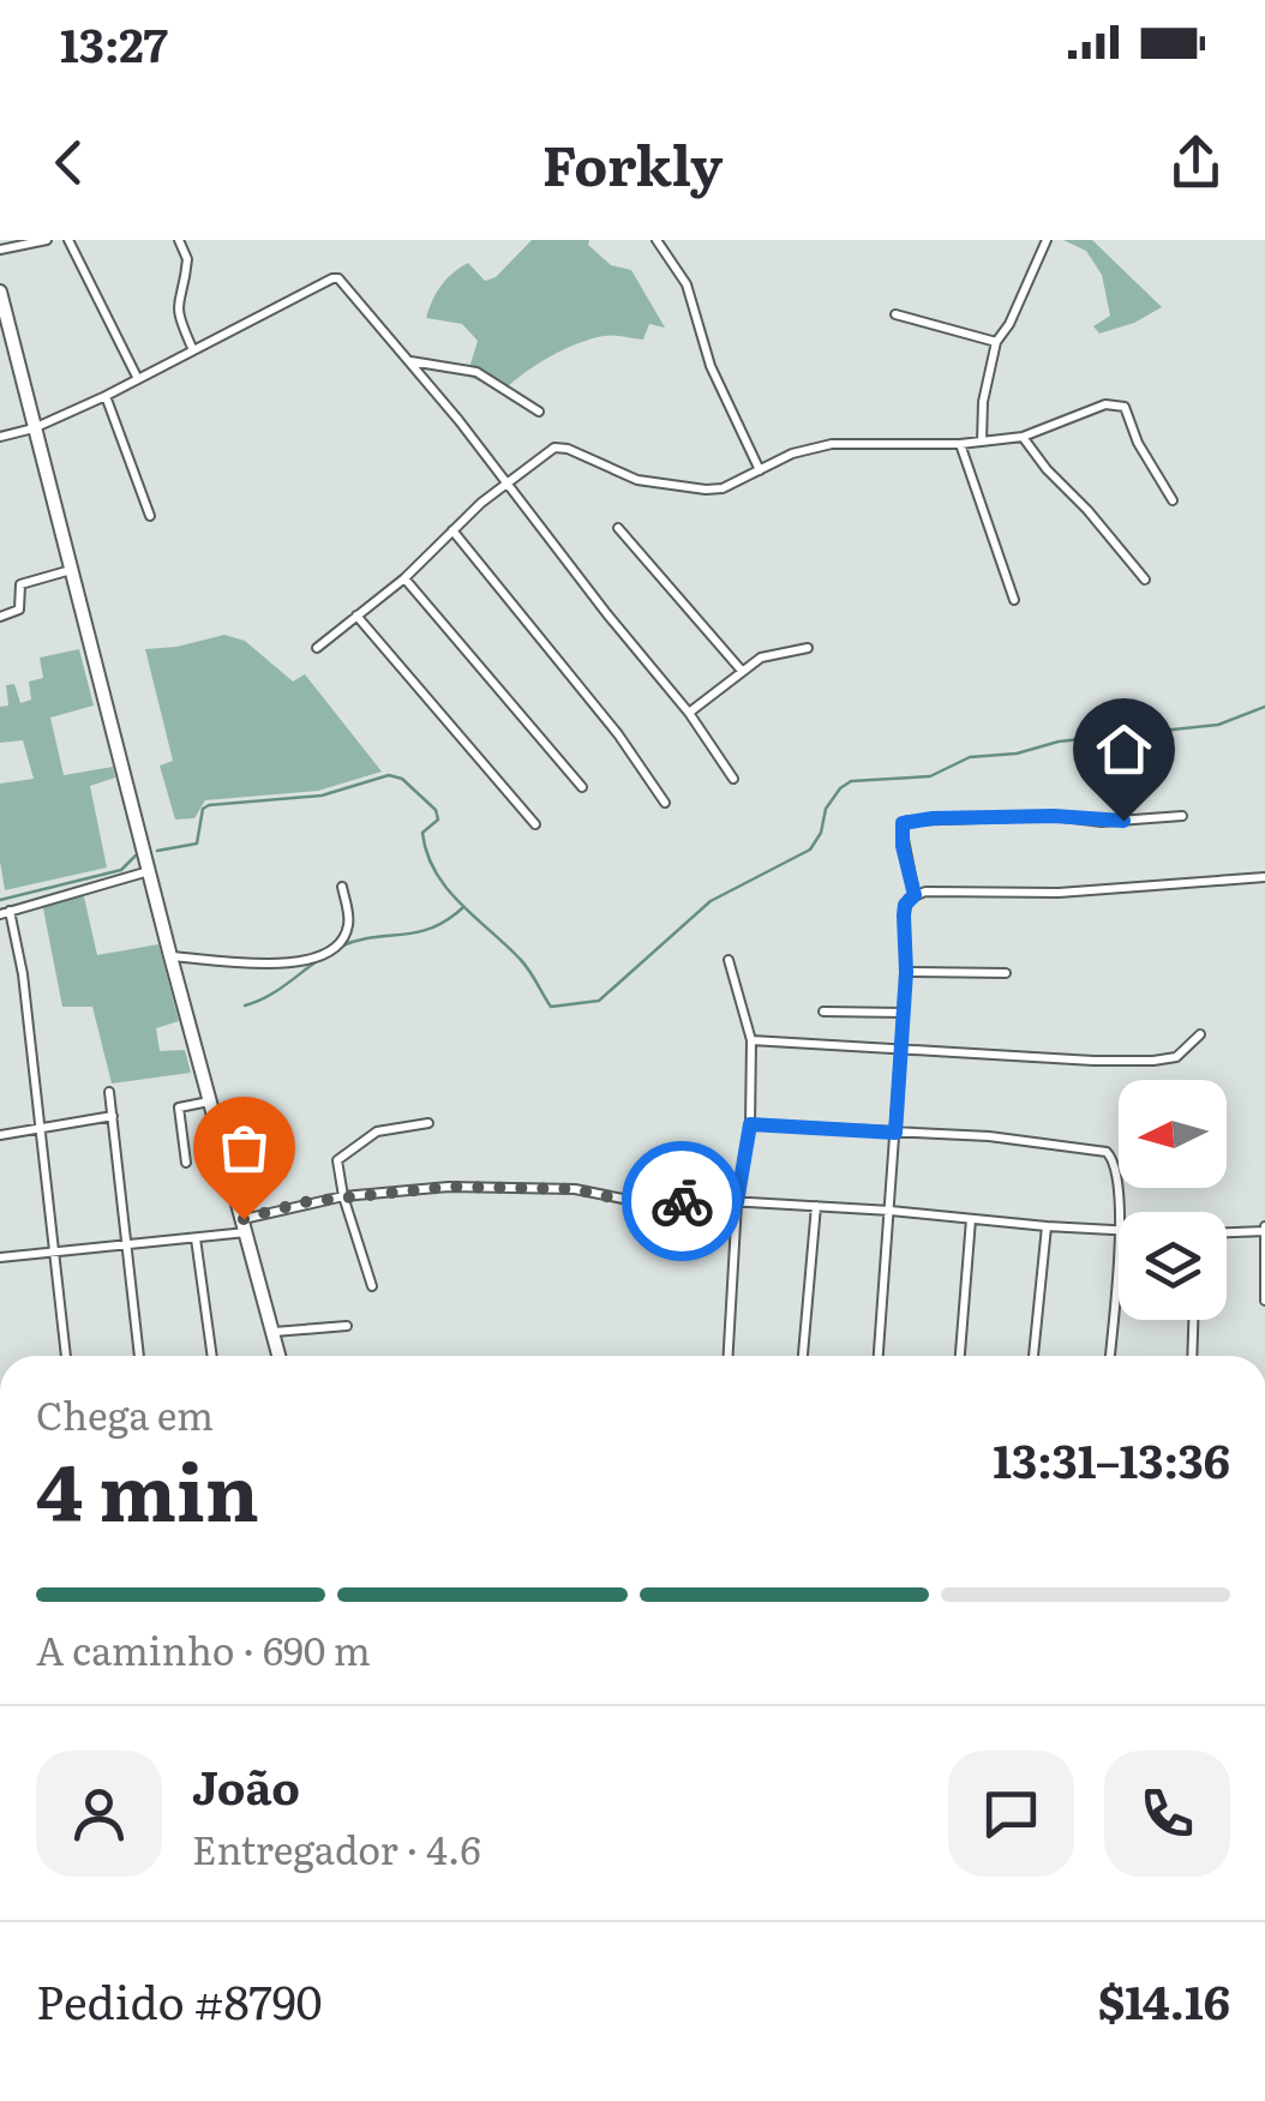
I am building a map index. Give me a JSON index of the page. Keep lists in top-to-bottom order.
{
  "north": "left",
  "page": {
    "status": "13:27",
    "header": "Forkly",
    "heading": ["4 min", "Chega em", "13:31–13:36"],
    "panel": [
      "João",
      "Entregador · 4.6",
      "Pedido #8790",
      "$14.16"
    ],
    "bar": "A caminho · 690 m"
  }
}
